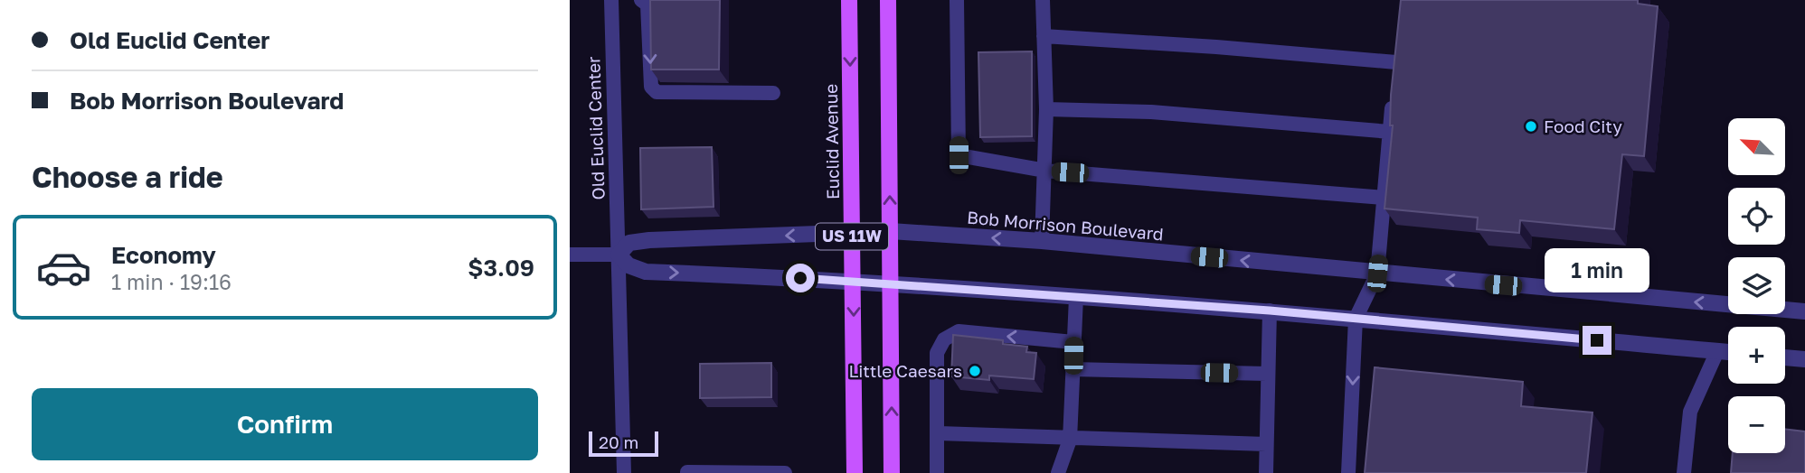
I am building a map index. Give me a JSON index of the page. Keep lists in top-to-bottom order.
{
  "streets": {
    "main road": ["Euclid Avenue", "US 11W"],
    "street": ["Bob Morrison Boulevard"],
    "lane": ["Old Euclid Center"]
  },
  "crossings": [
    ["Euclid Avenue", "Bob Morrison Boulevard"],
    ["Bob Morrison Boulevard", "US 11W"]
  ],
  "places": ["Food City", "Little Caesars"],
  "scale_bar": "20 m",
  "north": "top left",
  "page": {
    "banner": ["Old Euclid Center", "Bob Morrison Boulevard"],
    "map_buttons": ["+", "−"],
    "heading": "Choose a ride",
    "list": [
      {
        "name": "Economy",
        "note": "1 min · 19:16",
        "value": "$3.09"
      }
    ],
    "bubble": "1 min",
    "buttons": "Confirm",
    "scale": "20 m"
  }
}
